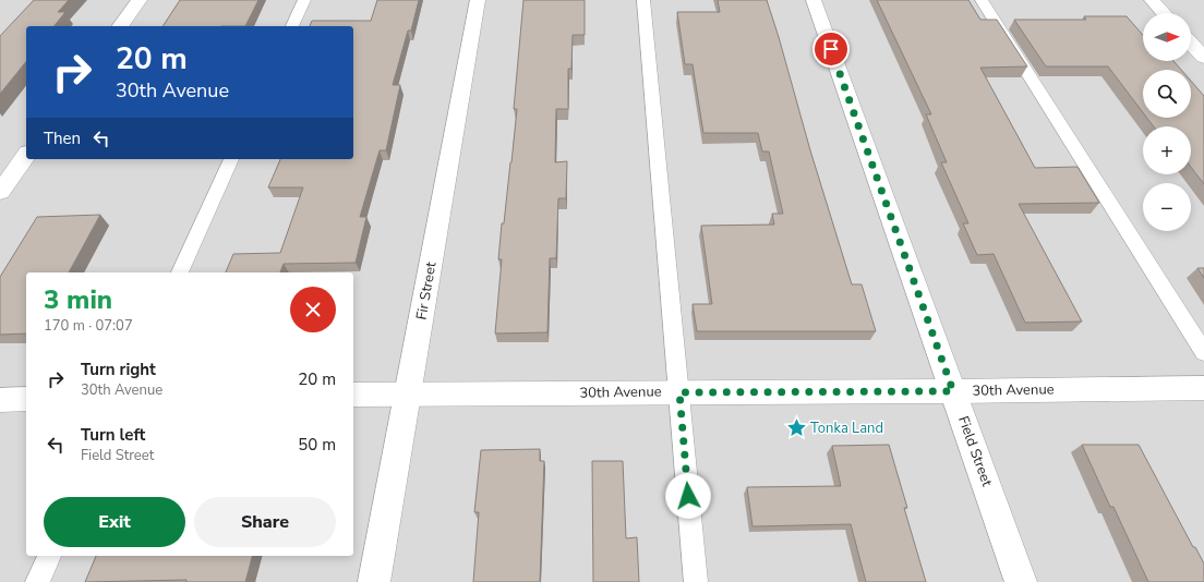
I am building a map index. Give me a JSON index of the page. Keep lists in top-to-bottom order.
{
  "streets": {
    "street": ["Fir Street", "30th Avenue", "Field Street"]
  },
  "crossings": [
    ["Fir Street", "30th Avenue"],
    ["30th Avenue", "Field Street"]
  ],
  "places": {
    "place": ["Tonka Land"]
  },
  "north": "right",
  "page": {
    "map_buttons": ["+", "−"],
    "turn": ["20 m", "30th Avenue"],
    "then": "Then",
    "heading": ["3 min", "170 m · 07:07"],
    "list": [
      {
        "name": "Turn right",
        "note": "30th Avenue",
        "value": "20 m"
      },
      {
        "name": "Turn left",
        "note": "Field Street",
        "value": "50 m"
      }
    ],
    "buttons": ["Exit", "Share"]
  }
}
